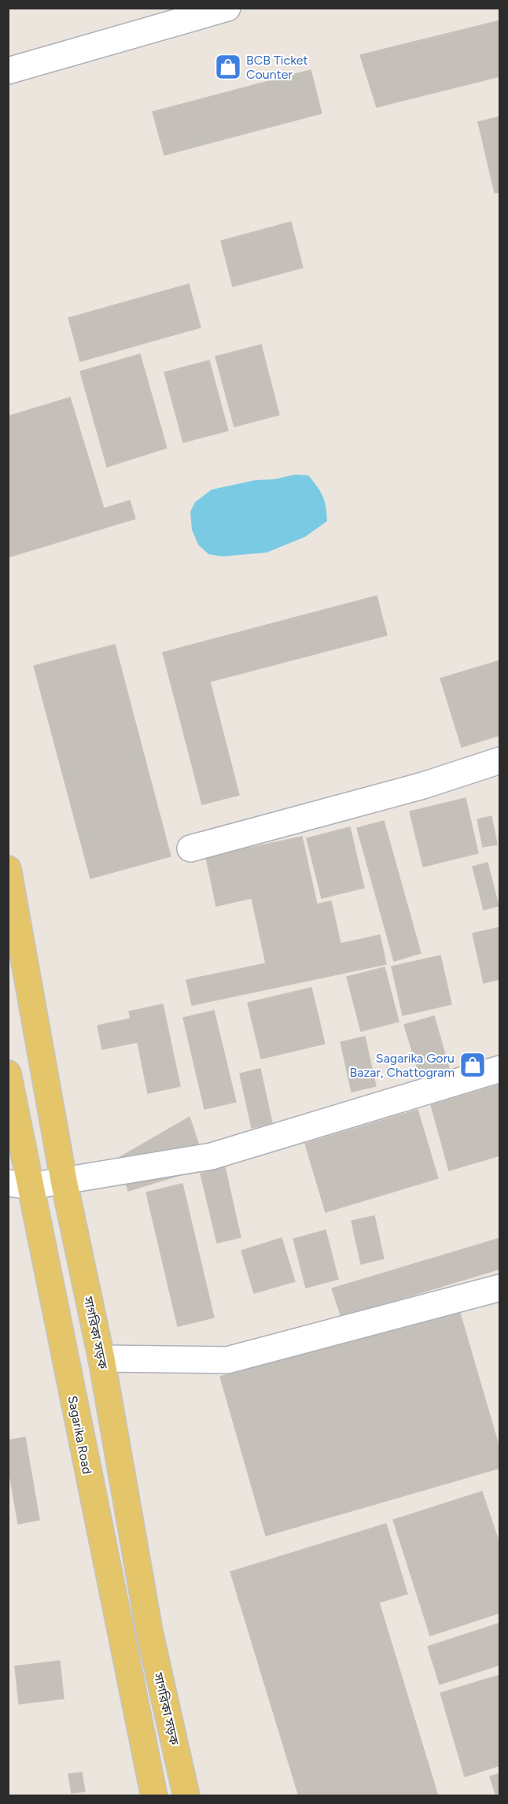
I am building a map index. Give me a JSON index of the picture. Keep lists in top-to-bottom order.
{
  "streets": {
    "main road": ["সাগরিকা সড়ক", "Sagarika Road"]
  },
  "places": {
    "shop": ["BCB Ticket Counter", "Sagarika Goru Bazar, Chattogram"]
  }
}
